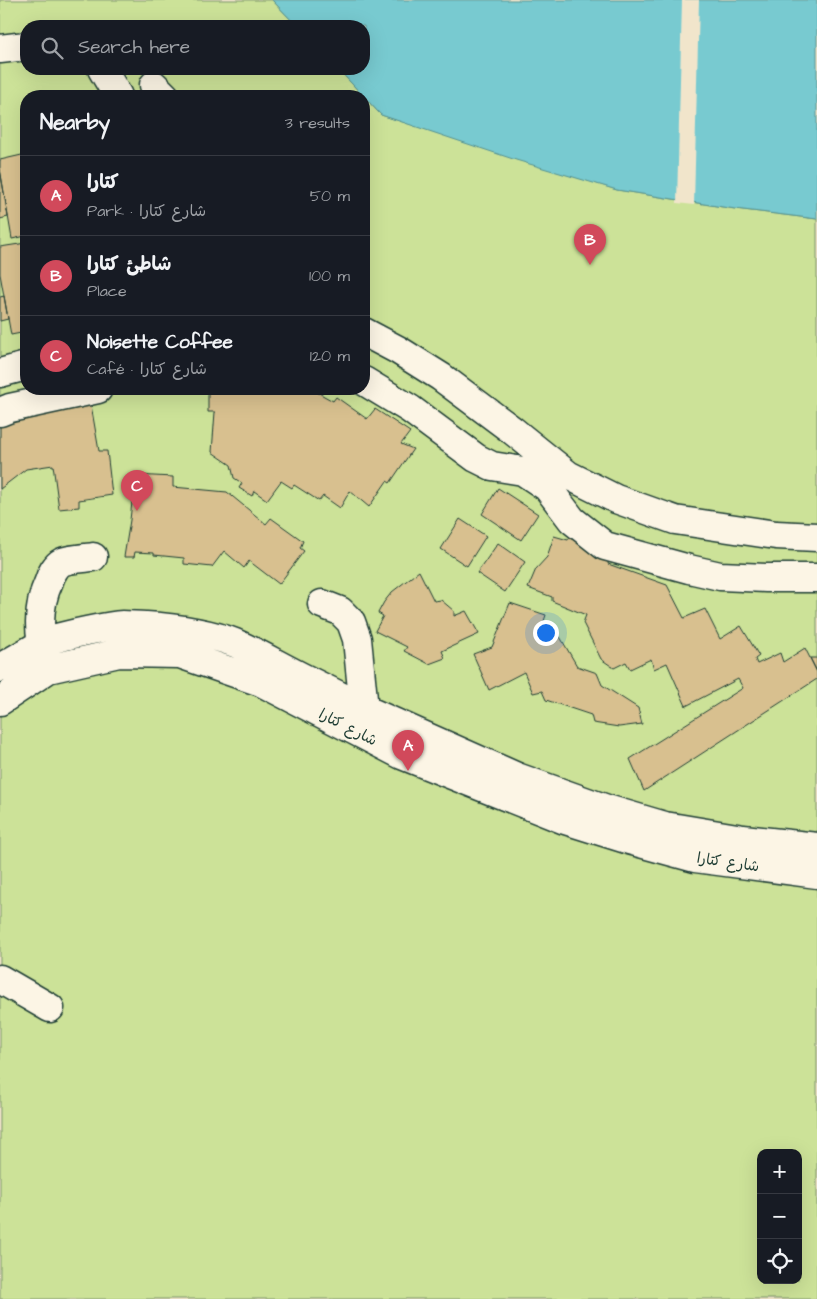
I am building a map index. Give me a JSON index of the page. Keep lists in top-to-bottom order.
{
  "streets": {
    "street": ["شارع كتارا"]
  },
  "page": {
    "search": "Search here",
    "heading": ["Nearby", "3 results"],
    "list": [
      {
        "mark": "A",
        "name": "كتارا",
        "note": "Park · شارع كتارا",
        "value": "50 m"
      },
      {
        "mark": "B",
        "name": "شاطئ كتارا",
        "note": "Place",
        "value": "100 m"
      },
      {
        "mark": "C",
        "name": "Noisette Coffee",
        "note": "Café · شارع كتارا",
        "value": "120 m"
      }
    ],
    "pins": ["B", "C", "A"],
    "map_buttons": ["+", "−"]
  }
}
